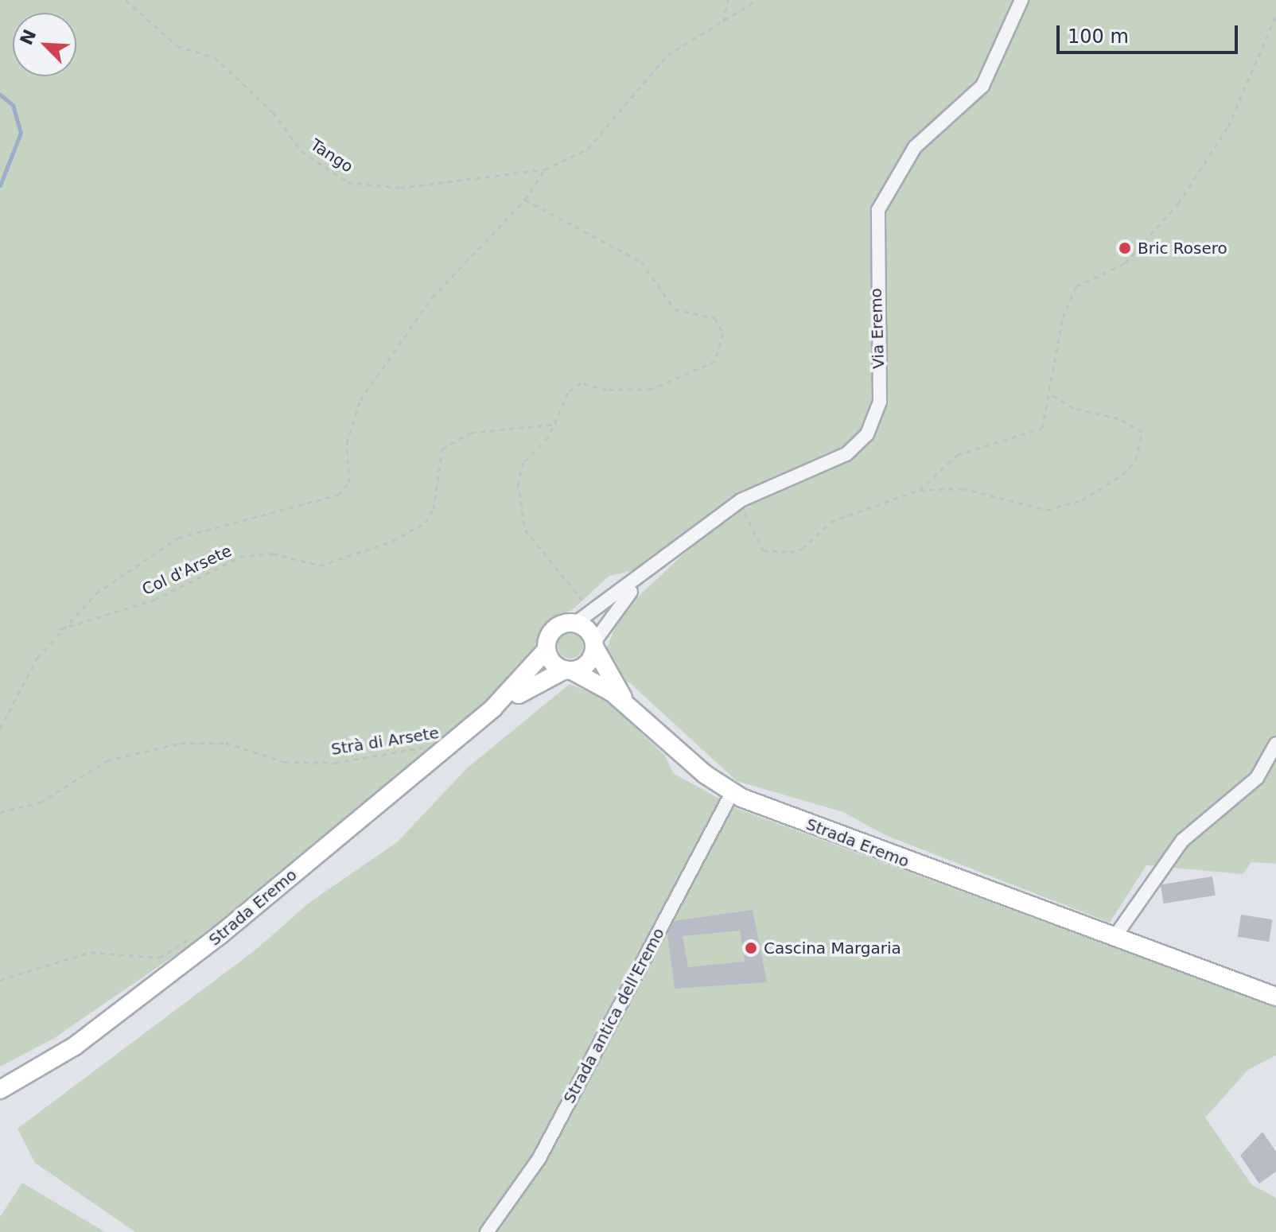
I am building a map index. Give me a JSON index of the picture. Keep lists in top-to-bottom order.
{
  "streets": {
    "main road": ["Strada Eremo"],
    "street": ["Via Eremo", "Strada antica dell'Eremo"],
    "path": ["Tango", "Col d'Arsete", "Strà di Arsete"]
  },
  "crossings": [
    ["Via Eremo", "Strada Eremo"],
    ["Strada Eremo", "Strada antica dell'Eremo"]
  ],
  "places": ["Bric Rosero", "Cascina Margaria"],
  "scale_bar": "100 m",
  "north": "top left"
}
